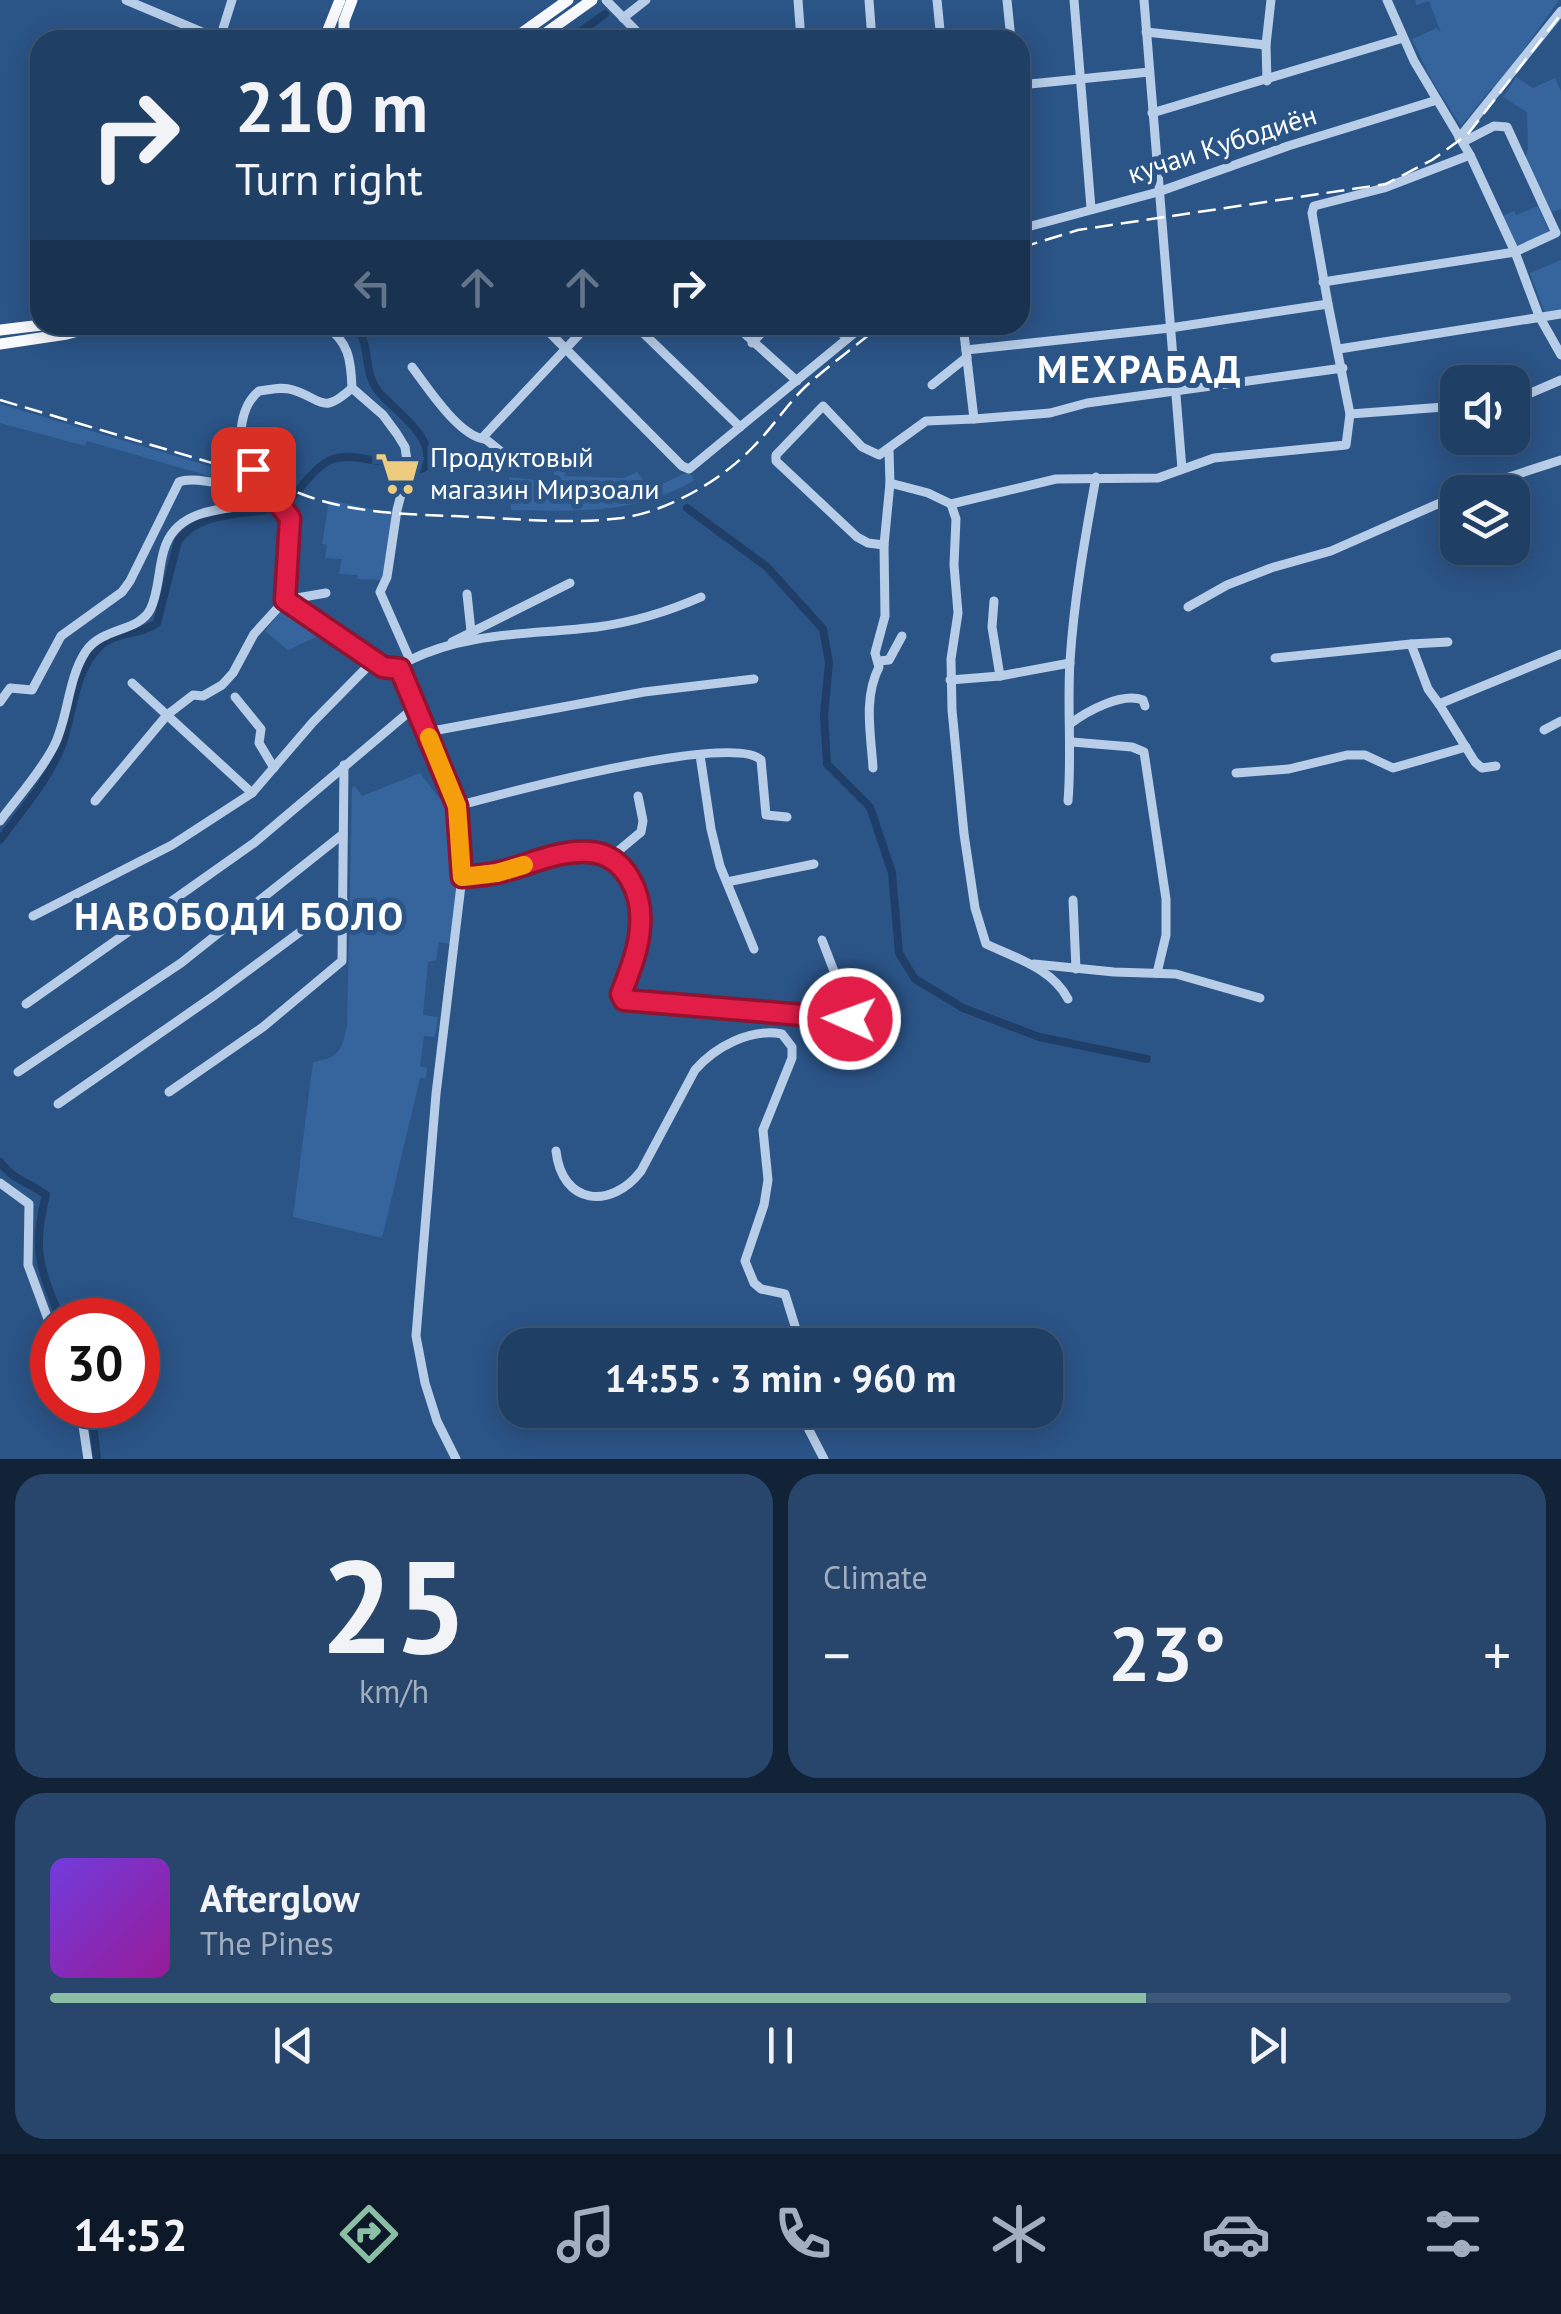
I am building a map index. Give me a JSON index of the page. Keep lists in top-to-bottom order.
{
  "streets": {
    "street": ["кучаи Кубодиён"]
  },
  "districts": ["МЕХРАБАД", "НАВОБОДИ БОЛО"],
  "places": {
    "supermarket": ["Продуктовый магазин Мирзоали"]
  },
  "page": {
    "turn": ["210 m", "Turn right"],
    "limit": "30",
    "trip": "14:55 · 3 min · 960 m",
    "tile": [
      ["25", "km/h"],
      "Climate"
    ],
    "heat": ["−", "23°", "+"],
    "song": ["Afterglow", "The Pines"],
    "tabs": "14:52"
  }
}
